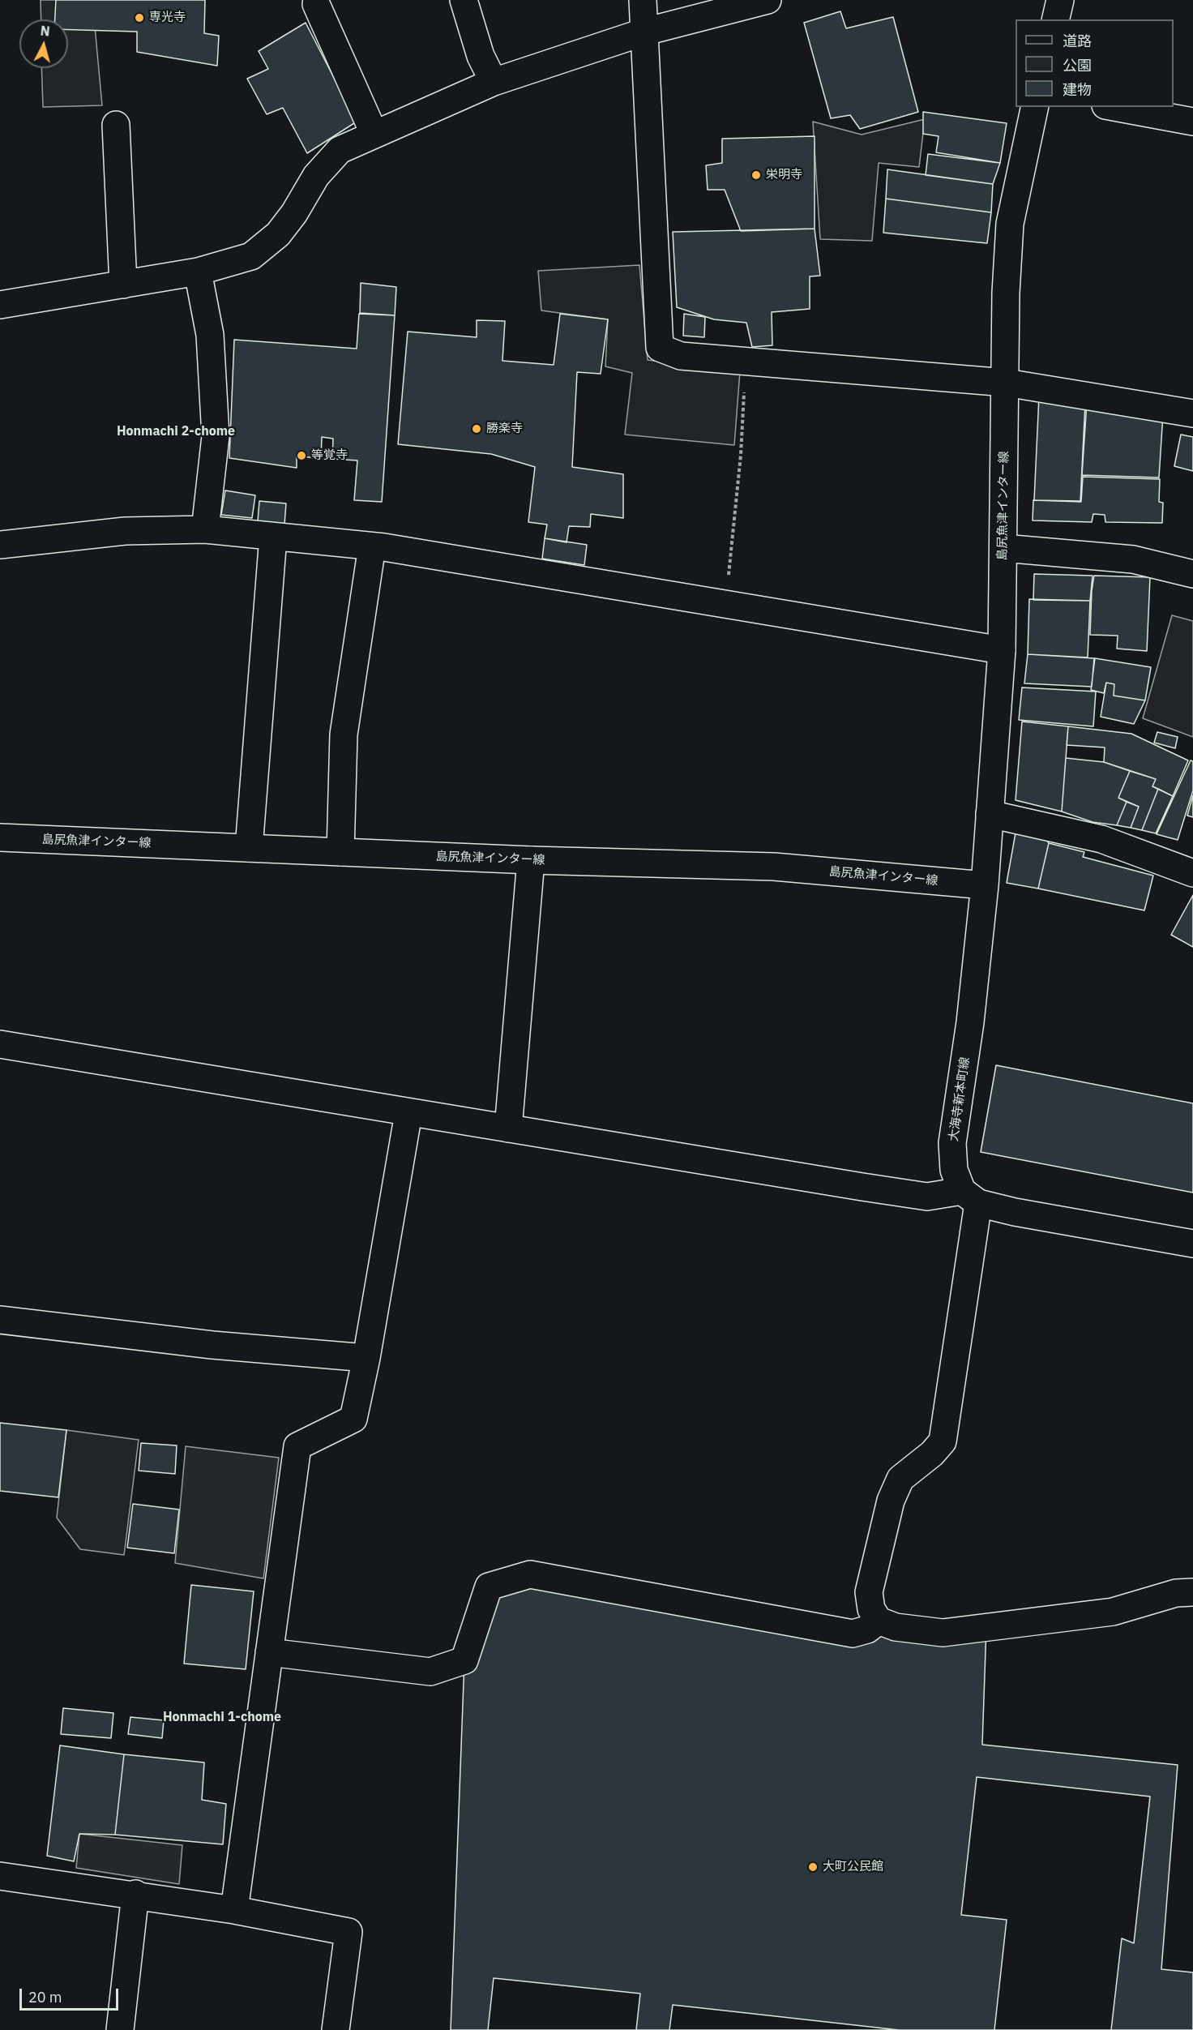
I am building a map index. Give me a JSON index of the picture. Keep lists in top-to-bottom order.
{
  "streets": {
    "street": ["島尻魚津インター線", "大海寺新本町線"]
  },
  "crossings": [
    ["島尻魚津インター線", "大海寺新本町線"]
  ],
  "districts": ["Honmachi 2-chome", "Honmachi 1-chome"],
  "places": [
    "専光寺",
    "栄明寺",
    "勝楽寺",
    "等覚寺",
    "大町公民館"
  ],
  "legend": ["道路", "公園", "建物"],
  "scale_bar": "20 m",
  "north": "top"
}
